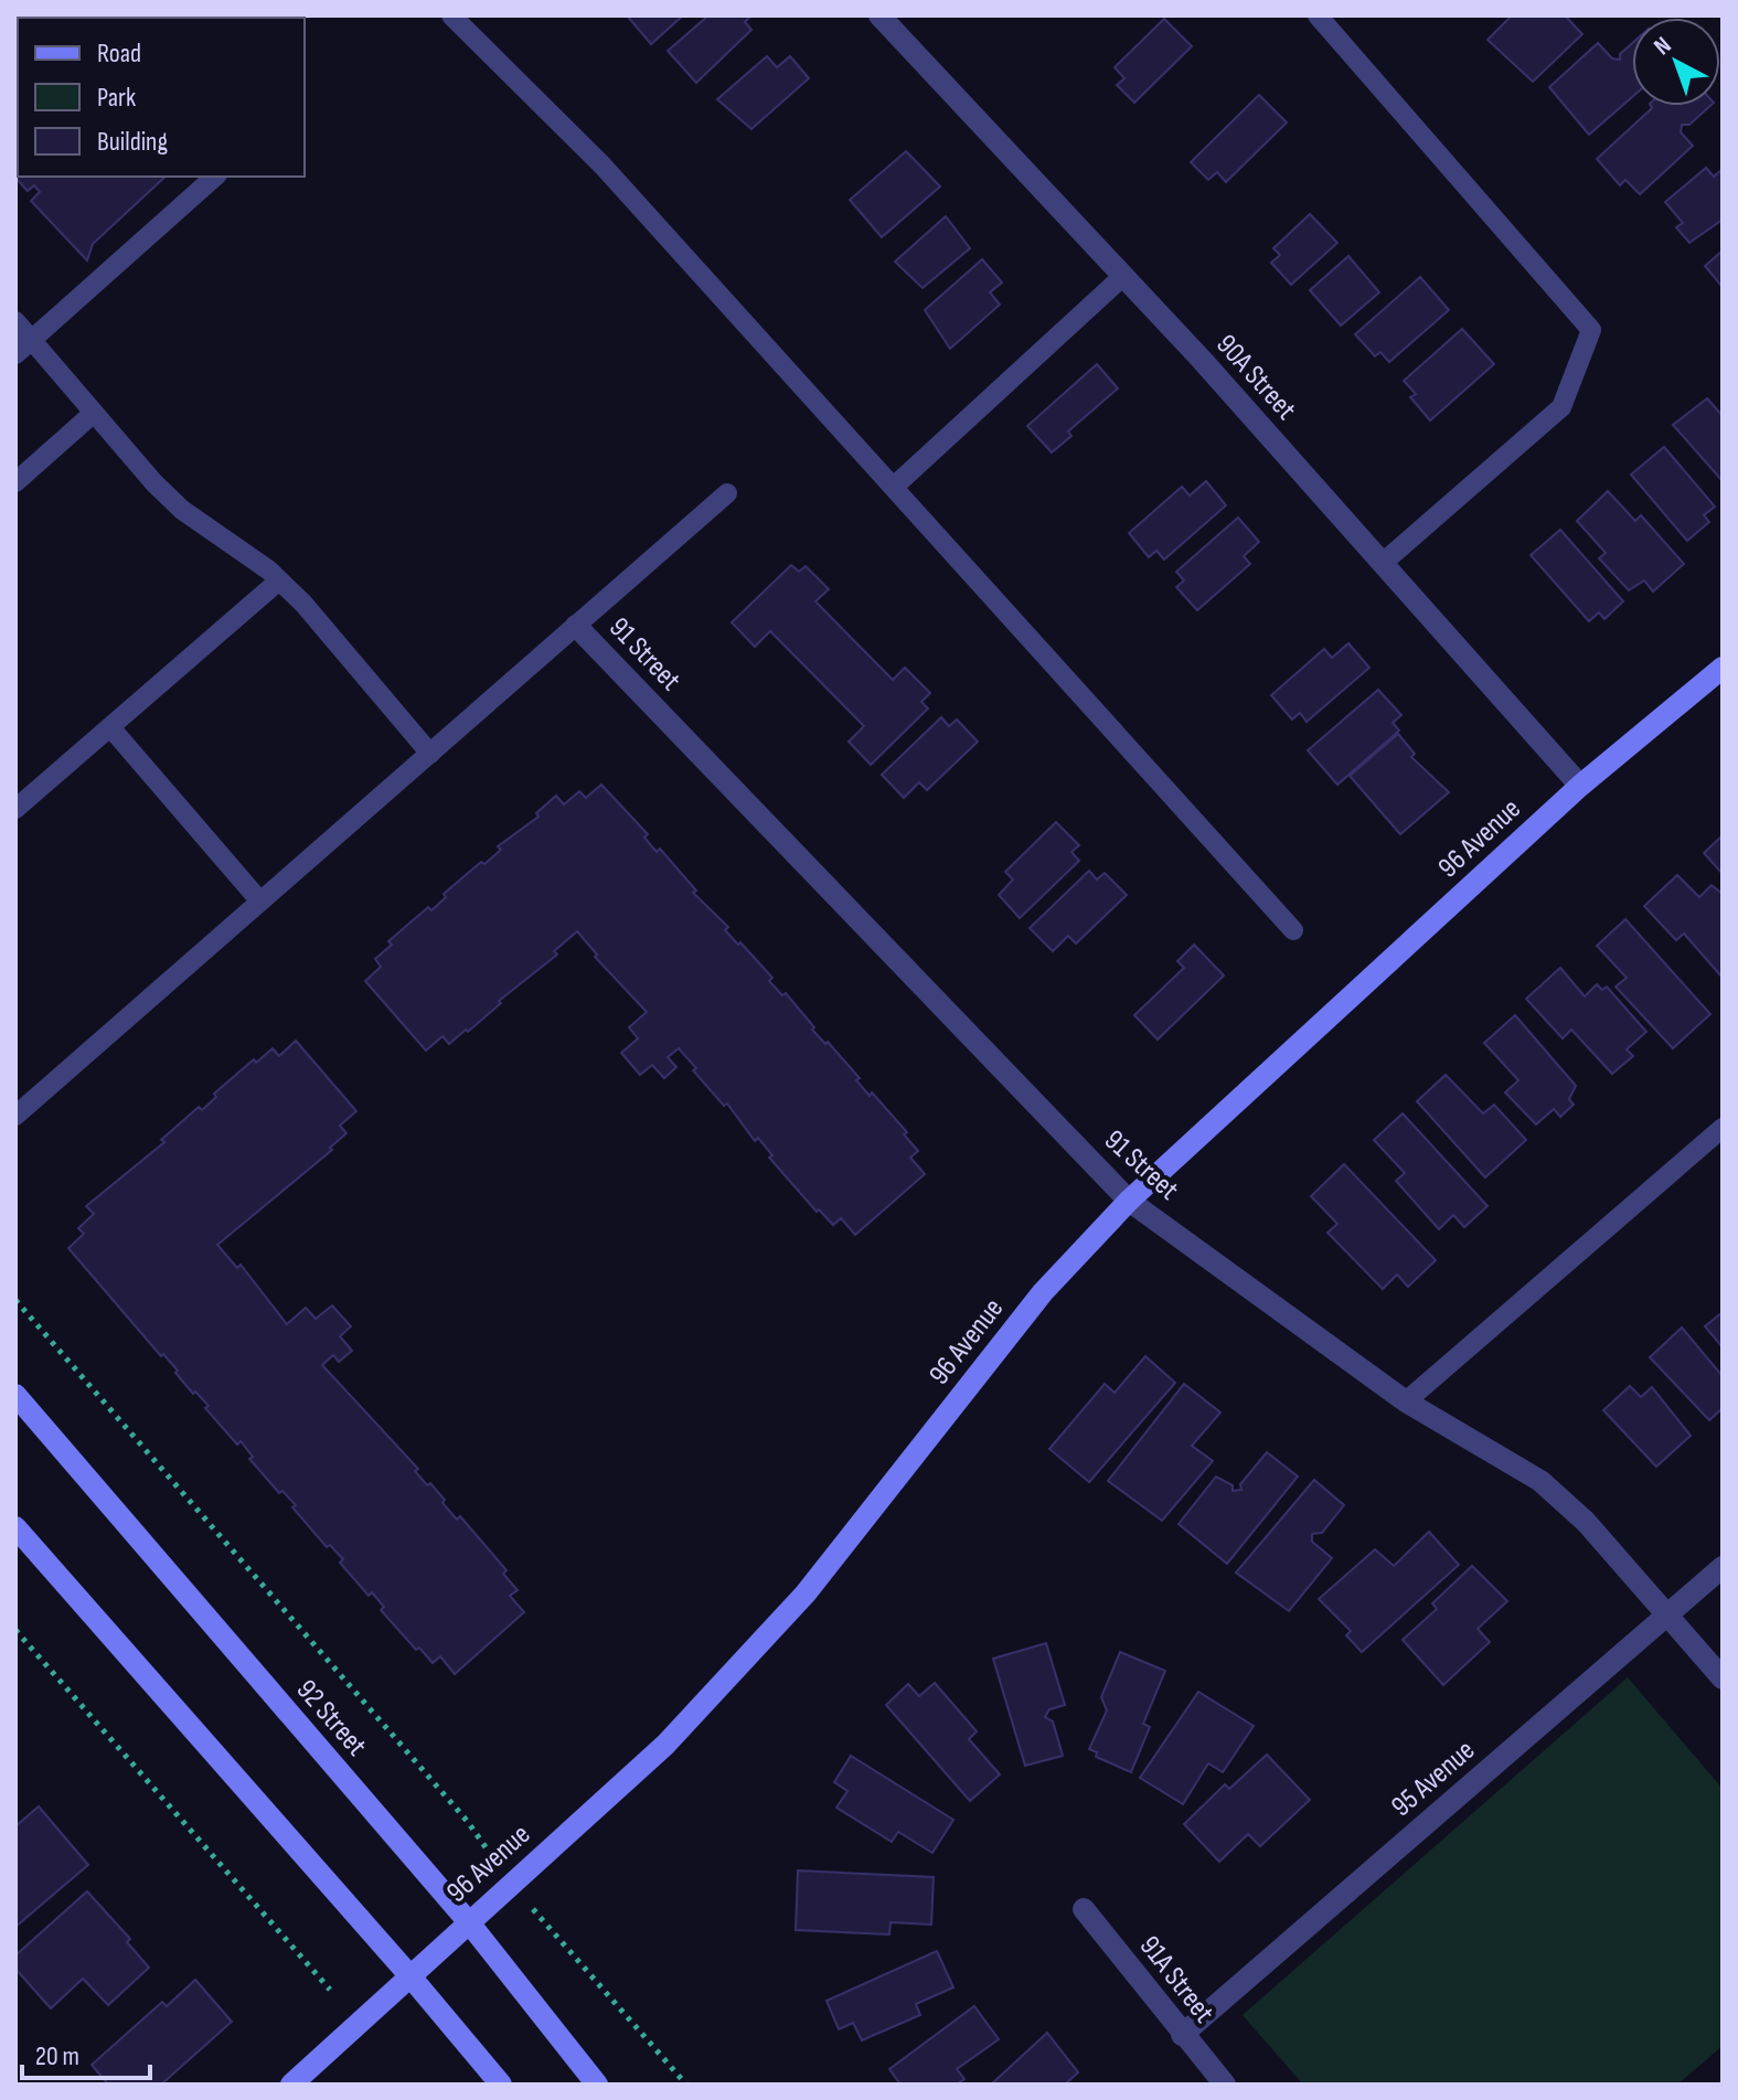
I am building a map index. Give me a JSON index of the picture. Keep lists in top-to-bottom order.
{
  "streets": {
    "street": [
      "90A Street",
      "91 Street",
      "96 Avenue",
      "92 Street",
      "95 Avenue",
      "91A Street"
    ]
  },
  "crossings": [
    ["90A Street", "96 Avenue"],
    ["91 Street", "96 Avenue"],
    ["91 Street", "95 Avenue"],
    ["96 Avenue", "92 Street"],
    ["95 Avenue", "91A Street"]
  ],
  "legend": ["Road", "Park", "Building"],
  "scale_bar": "20 m",
  "north": "top left"
}
